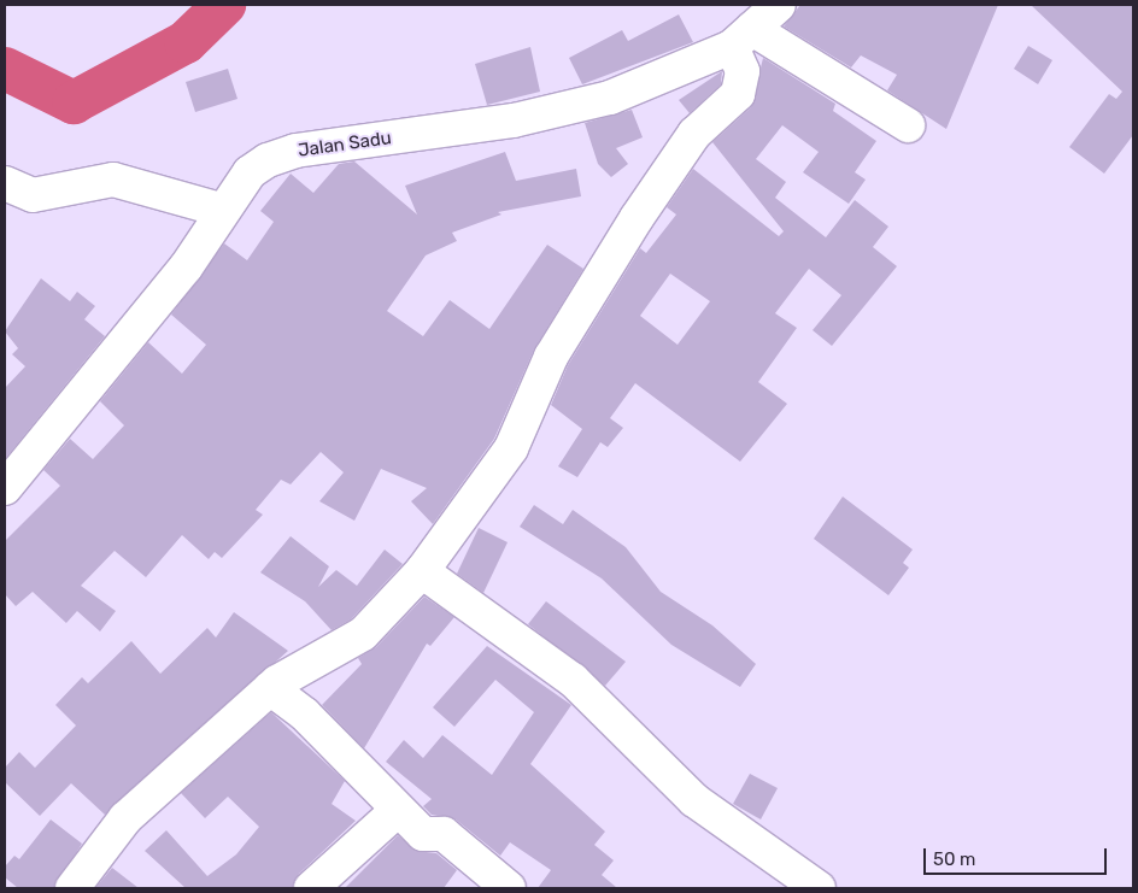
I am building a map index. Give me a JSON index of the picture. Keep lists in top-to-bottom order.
{
  "streets": {
    "street": ["Jalan Sadu"]
  },
  "scale_bar": "50 m"
}
